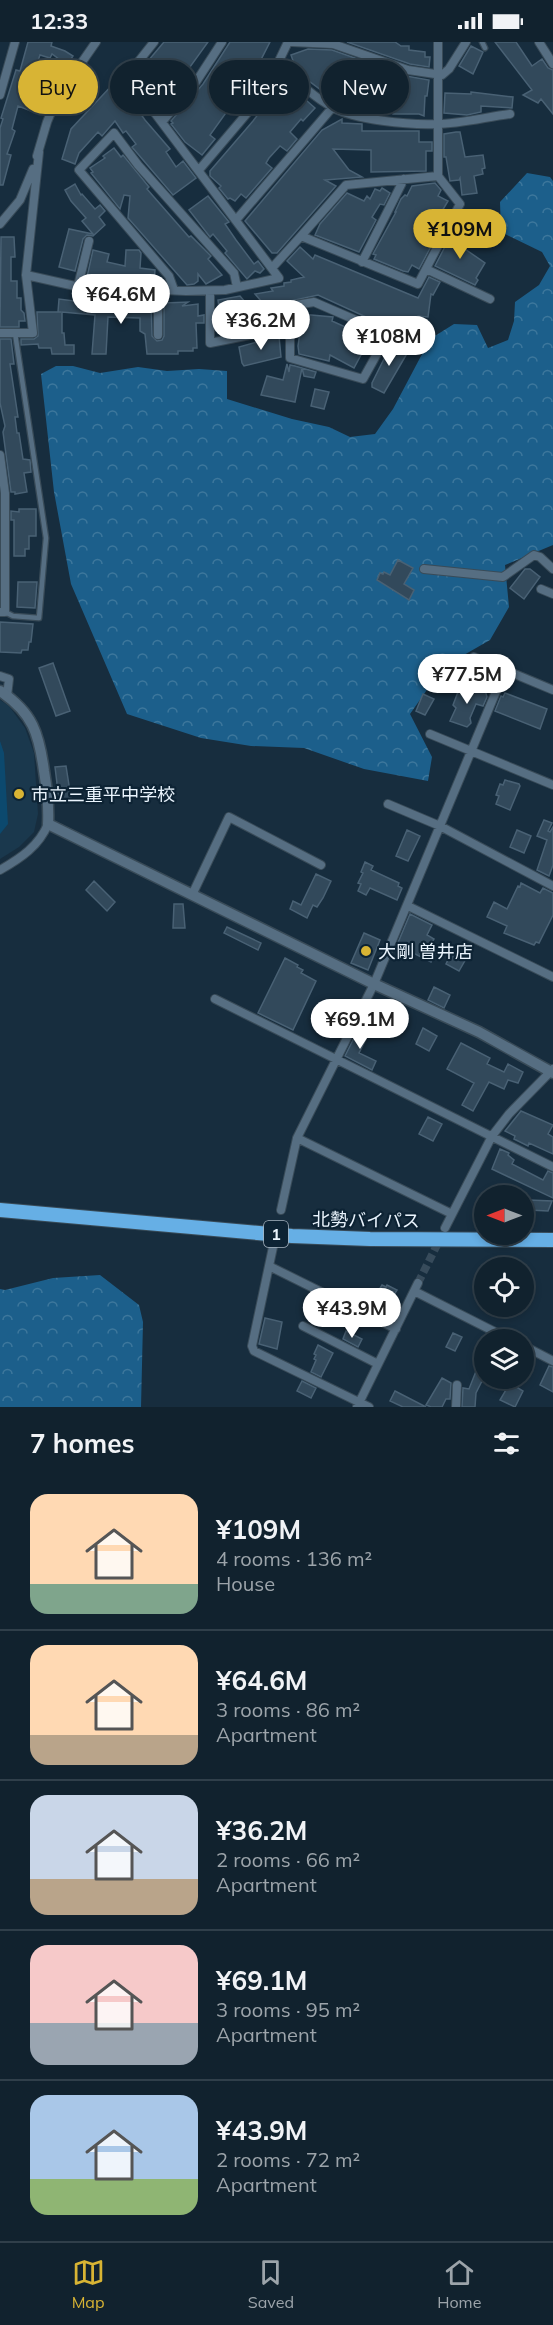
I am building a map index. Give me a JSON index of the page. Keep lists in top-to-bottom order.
{
  "streets": {
    "highway": ["北勢バイパス", "1"]
  },
  "places": ["市立三重平中学校", "大剛 曽井店"],
  "north": "left",
  "page": {
    "status": "12:33",
    "chip": [
      "Buy",
      "Rent",
      "Filters",
      "New"
    ],
    "price": [
      "¥109M",
      "¥64.6M",
      "¥36.2M",
      "¥108M",
      "¥77.5M",
      "¥69.1M",
      "¥43.9M"
    ],
    "heading": "7 homes",
    "list": [
      {
        "name": "¥109M",
        "note": "4 rooms · 136 m² · House"
      },
      {
        "name": "¥64.6M",
        "note": "3 rooms · 86 m² · Apartment"
      },
      {
        "name": "¥36.2M",
        "note": "2 rooms · 66 m² · Apartment"
      },
      {
        "name": "¥69.1M",
        "note": "3 rooms · 95 m² · Apartment"
      },
      {
        "name": "¥43.9M",
        "note": "2 rooms · 72 m² · Apartment"
      }
    ],
    "tabs": ["Map", "Saved", "Home"]
  }
}
